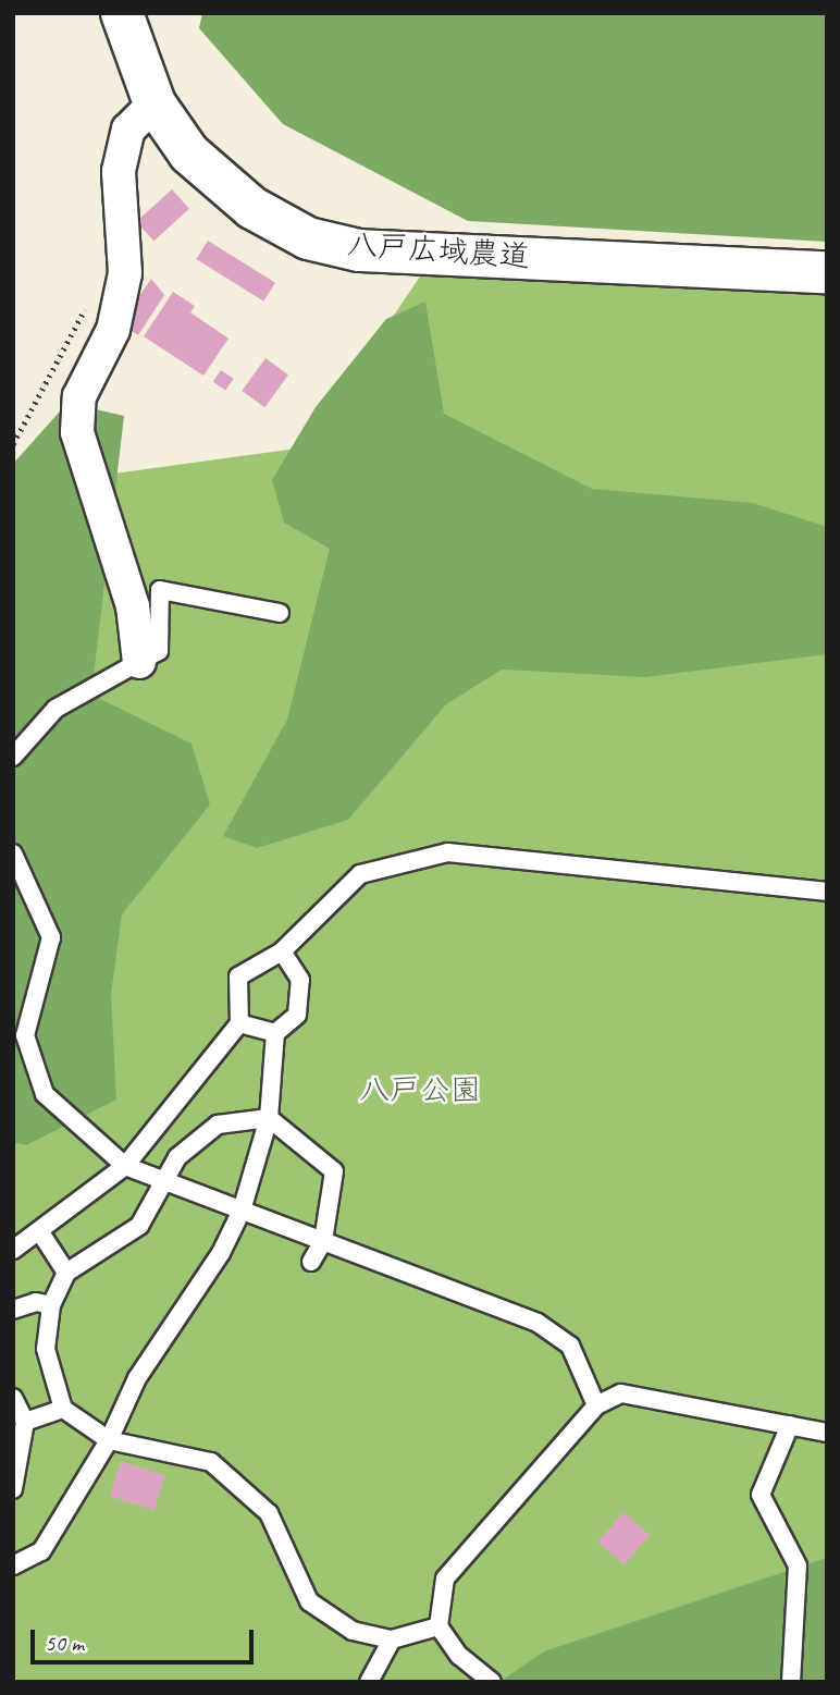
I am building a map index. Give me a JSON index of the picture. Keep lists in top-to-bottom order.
{
  "streets": {
    "street": ["八戸広域農道"]
  },
  "parks": ["八戸公園"],
  "scale_bar": "50 m"
}
